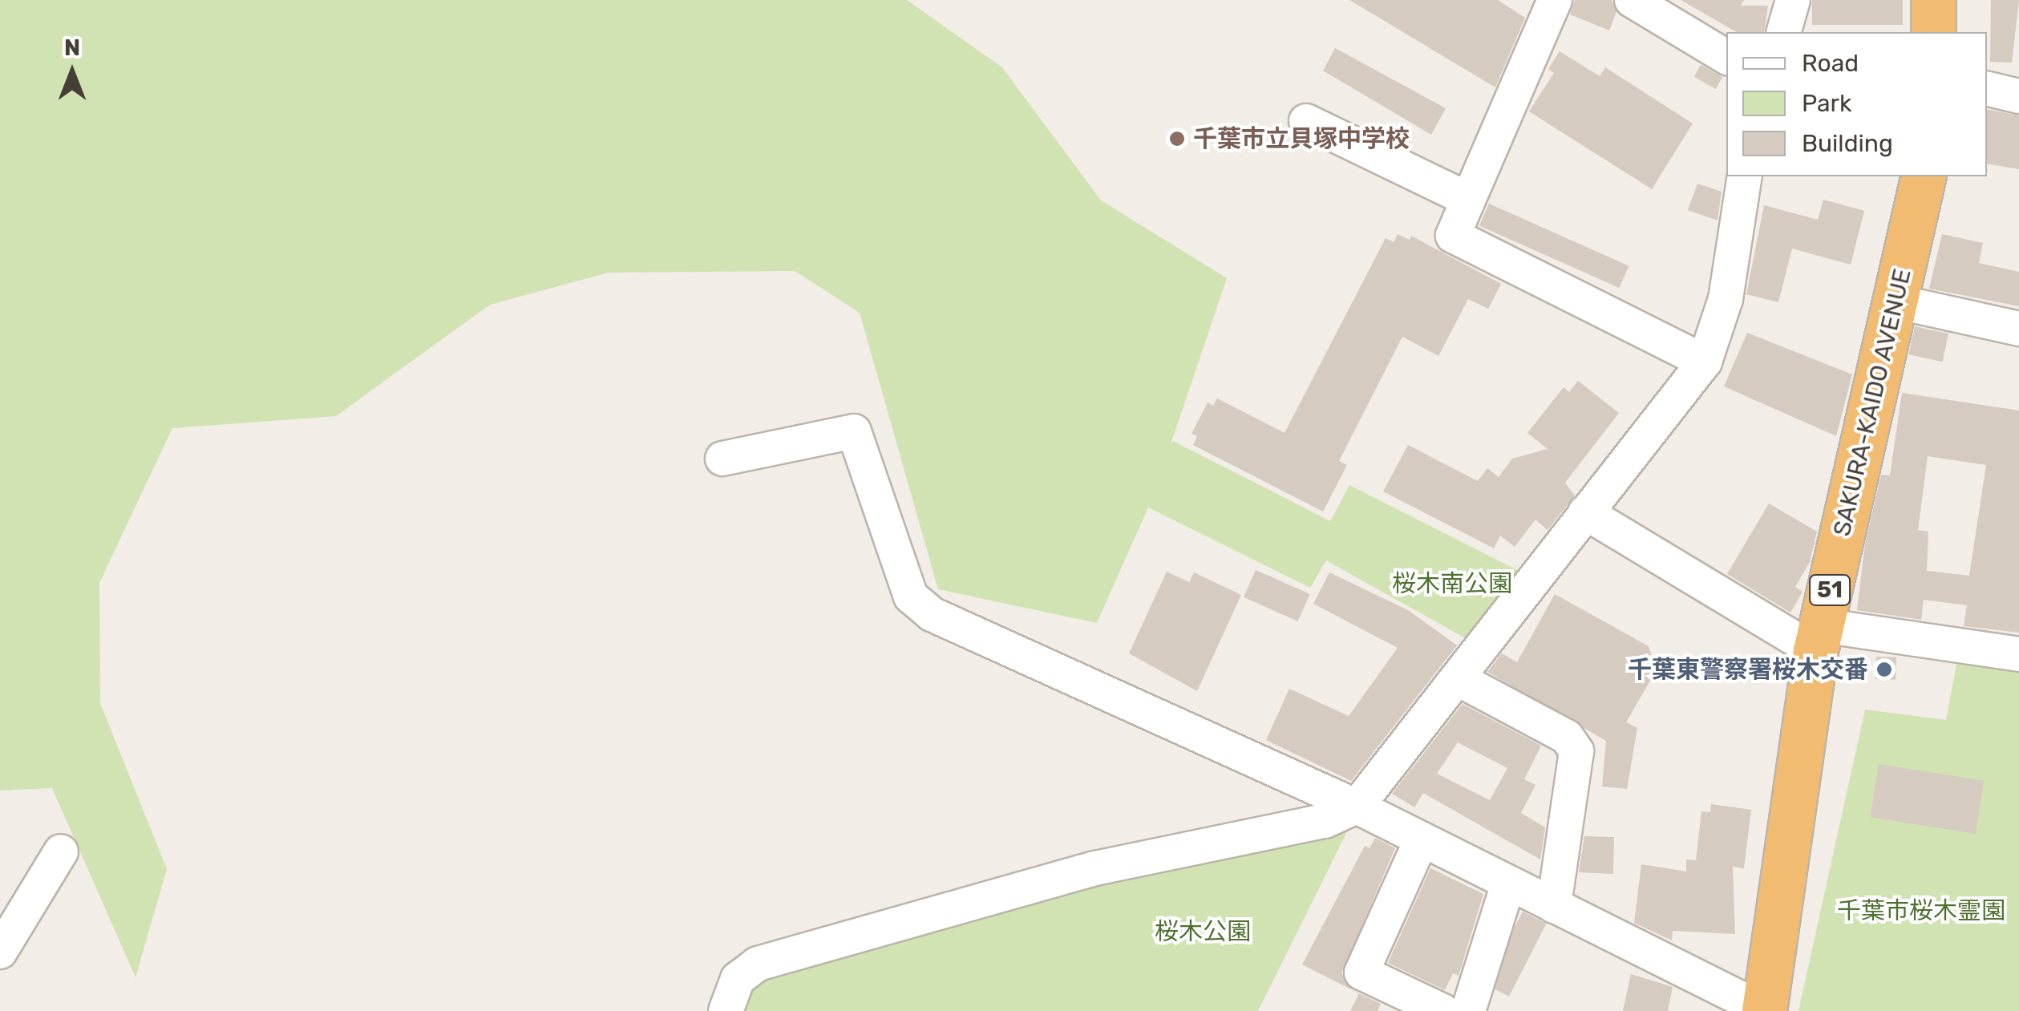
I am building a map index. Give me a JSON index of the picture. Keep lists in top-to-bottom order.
{
  "streets": {
    "highway": ["SAKURA-KAIDO AVENUE", "51"]
  },
  "parks": ["桜木南公園", "千葉市桜木霊園", "桜木公園"],
  "places": ["千葉市立貝塚中学校", "千葉東警察署桜木交番"],
  "legend": ["Road", "Park", "Building"],
  "north": "top"
}
